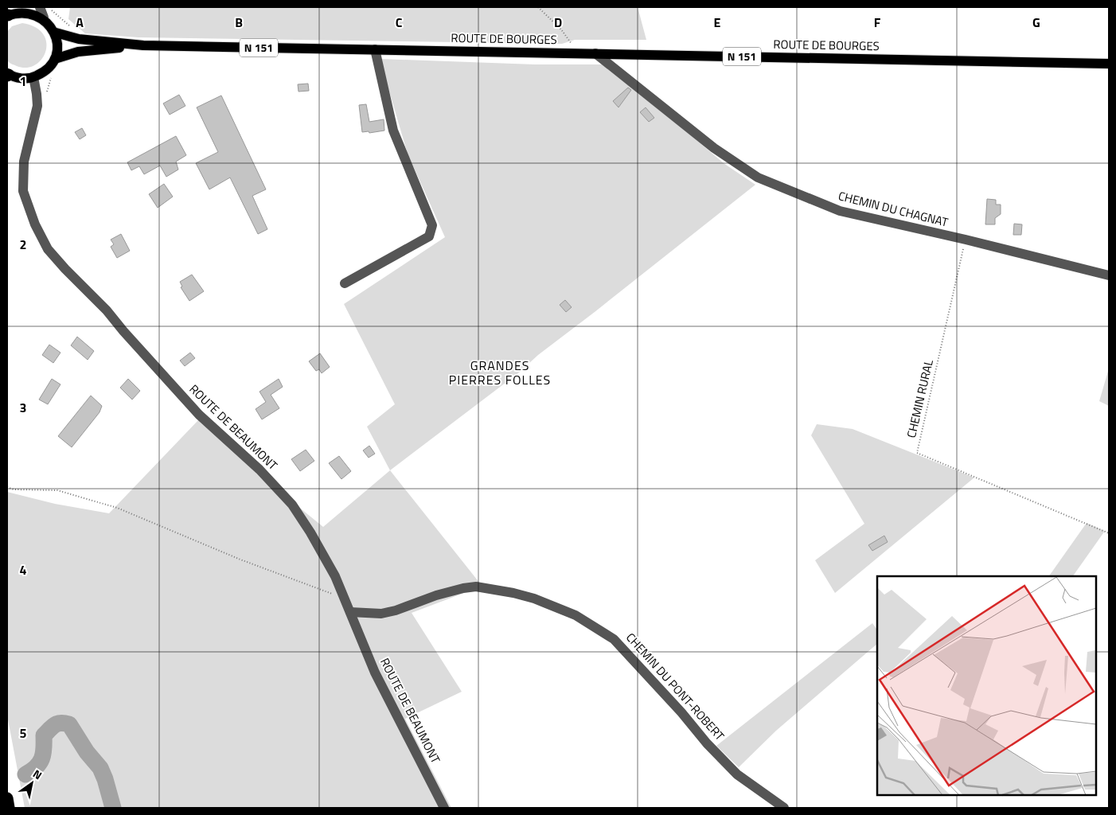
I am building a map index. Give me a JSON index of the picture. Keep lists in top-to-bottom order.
{
  "streets": {
    "main road": ["ROUTE DE BOURGES", "N 151"],
    "street": ["CHEMIN DU CHAGNAT", "ROUTE DE BEAUMONT", "CHEMIN DU PONT-ROBERT"],
    "path": ["CHEMIN RURAL"]
  },
  "crossings": [
    ["ROUTE DE BOURGES", "N 151"],
    ["ROUTE DE BOURGES", "CHEMIN DU CHAGNAT"],
    ["CHEMIN DU CHAGNAT", "CHEMIN RURAL"],
    ["ROUTE DE BEAUMONT", "CHEMIN DU PONT-ROBERT"]
  ],
  "districts": ["GRANDES PIERRES FOLLES"],
  "north": "top right",
  "grid": {
    "columns": [
      "A",
      "B",
      "C",
      "D",
      "E",
      "F",
      "G"
    ],
    "rows": [
      "1",
      "2",
      "3",
      "4",
      "5"
    ]
  }
}
